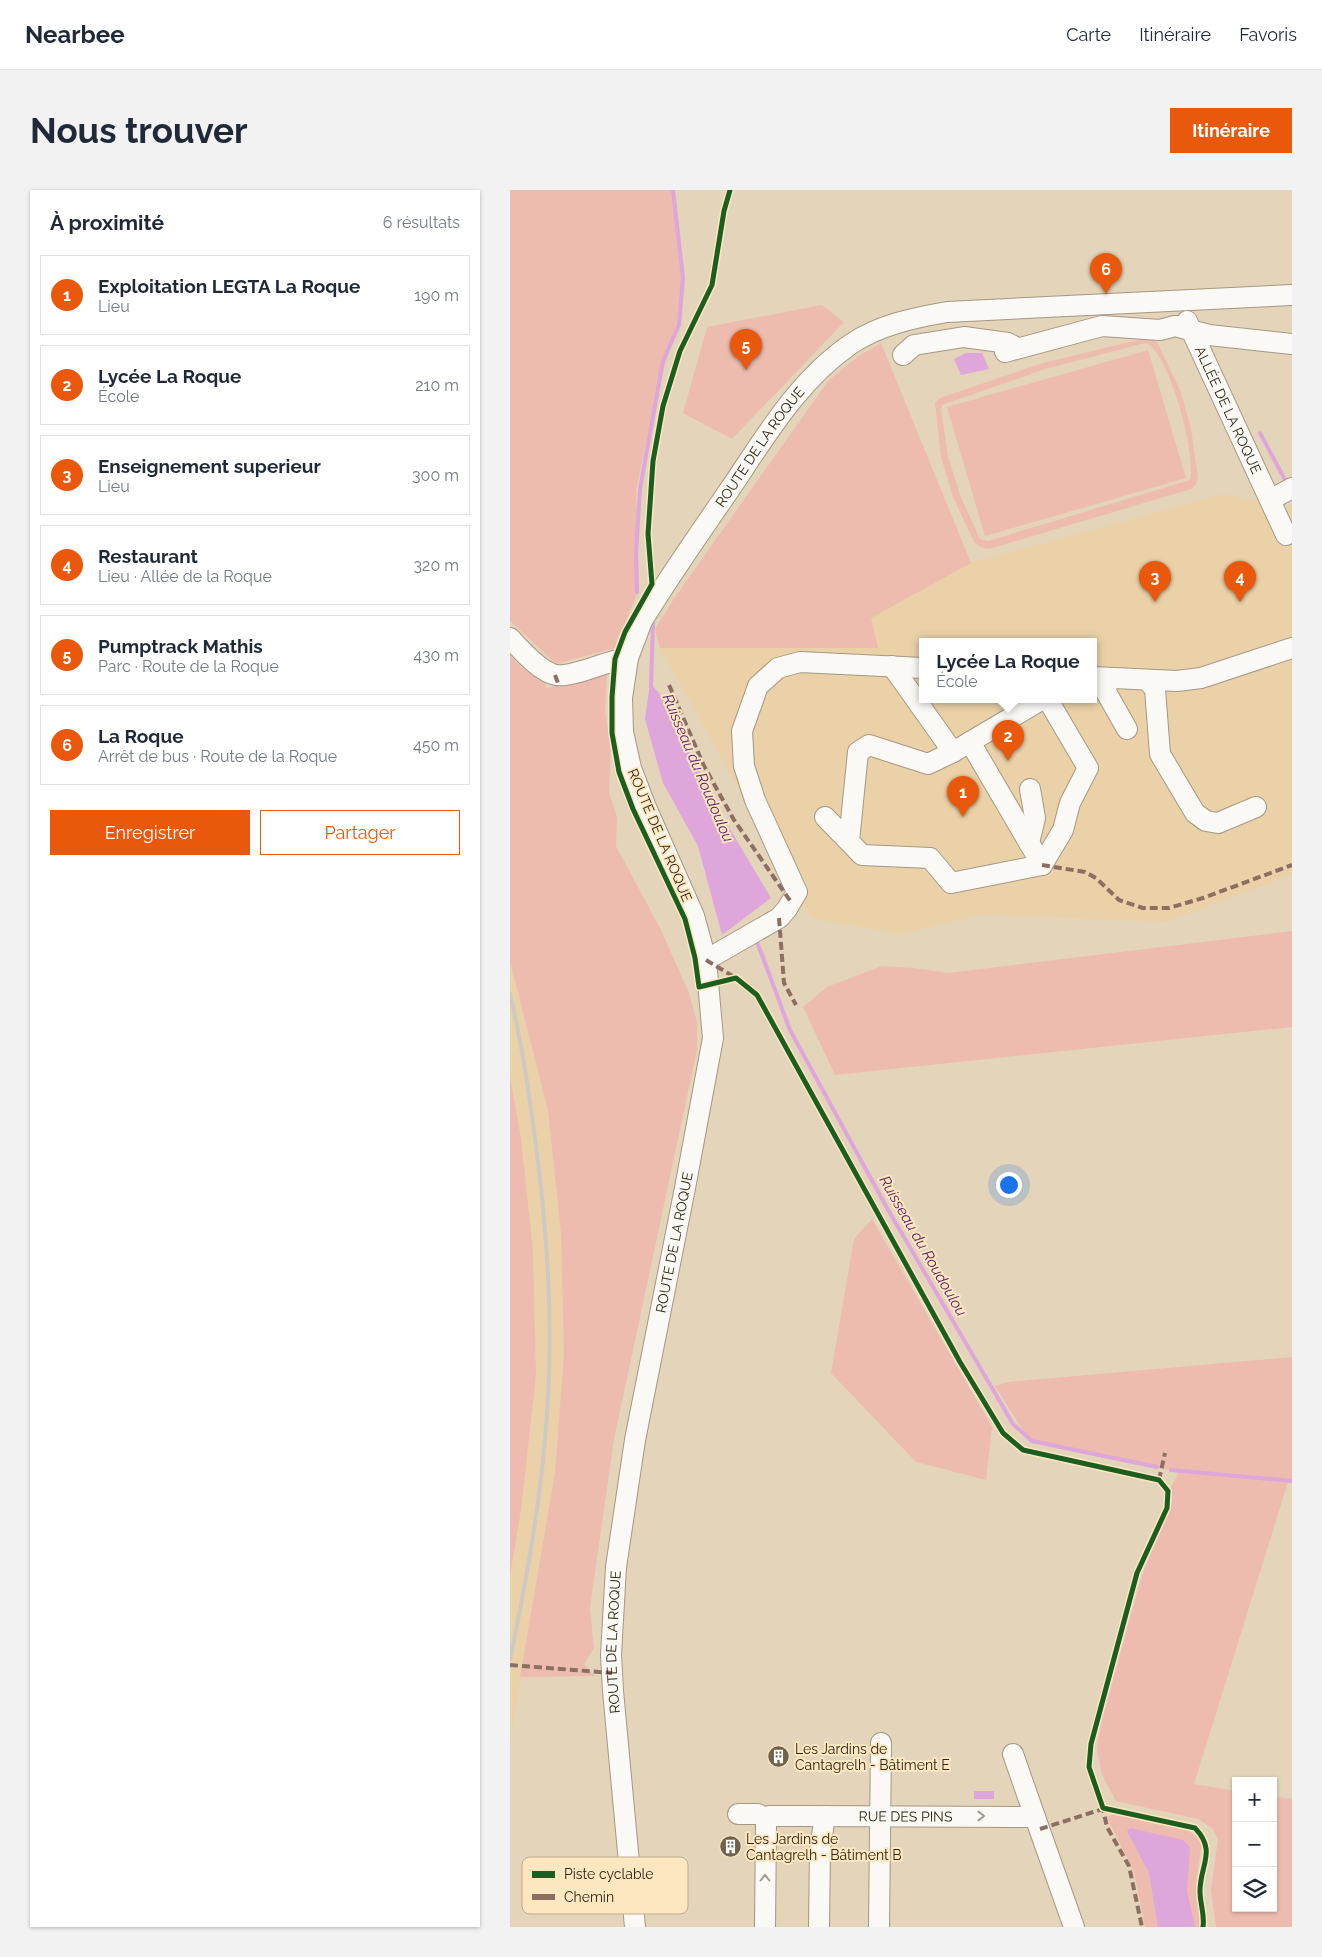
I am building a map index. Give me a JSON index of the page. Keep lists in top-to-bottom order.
{
  "streets": {
    "street": ["ALLÉE DE LA ROQUE", "ROUTE DE LA ROQUE", "RUE DES PINS"]
  },
  "crossings": [
    ["ALLÉE DE LA ROQUE", "ROUTE DE LA ROQUE"]
  ],
  "water": ["Ruisseau du Roudoulou"],
  "places": {
    "building": ["Les Jardins de Cantagrelh - Bâtiment E", "Les Jardins de Cantagrelh - Bâtiment B"]
  },
  "legend": ["Piste cyclable", "Chemin"],
  "page": {
    "header": "Nearbee",
    "nav": ["Carte", "Itinéraire", "Favoris"],
    "buttons": [
      "Itinéraire",
      ["Enregistrer", "Partager"]
    ],
    "title": "Nous trouver",
    "heading": ["À proximité", "6 résultats"],
    "pins": [
      "6",
      "5",
      "3",
      "4",
      "2",
      "1"
    ],
    "list": [
      {
        "mark": "1",
        "name": "Exploitation LEGTA La Roque",
        "note": "Lieu",
        "value": "190 m"
      },
      {
        "mark": "2",
        "name": "Lycée La Roque",
        "note": "École",
        "value": "210 m"
      },
      {
        "mark": "3",
        "name": "Enseignement superieur",
        "note": "Lieu",
        "value": "300 m"
      },
      {
        "mark": "4",
        "name": "Restaurant",
        "note": "Lieu · Allée de la Roque",
        "value": "320 m"
      },
      {
        "mark": "5",
        "name": "Pumptrack Mathis",
        "note": "Parc · Route de la Roque",
        "value": "430 m"
      },
      {
        "mark": "6",
        "name": "La Roque",
        "note": "Arrêt de bus · Route de la Roque",
        "value": "450 m"
      }
    ],
    "popup": ["Lycée La Roque", "École"],
    "map_buttons": ["+", "−"]
  }
}
